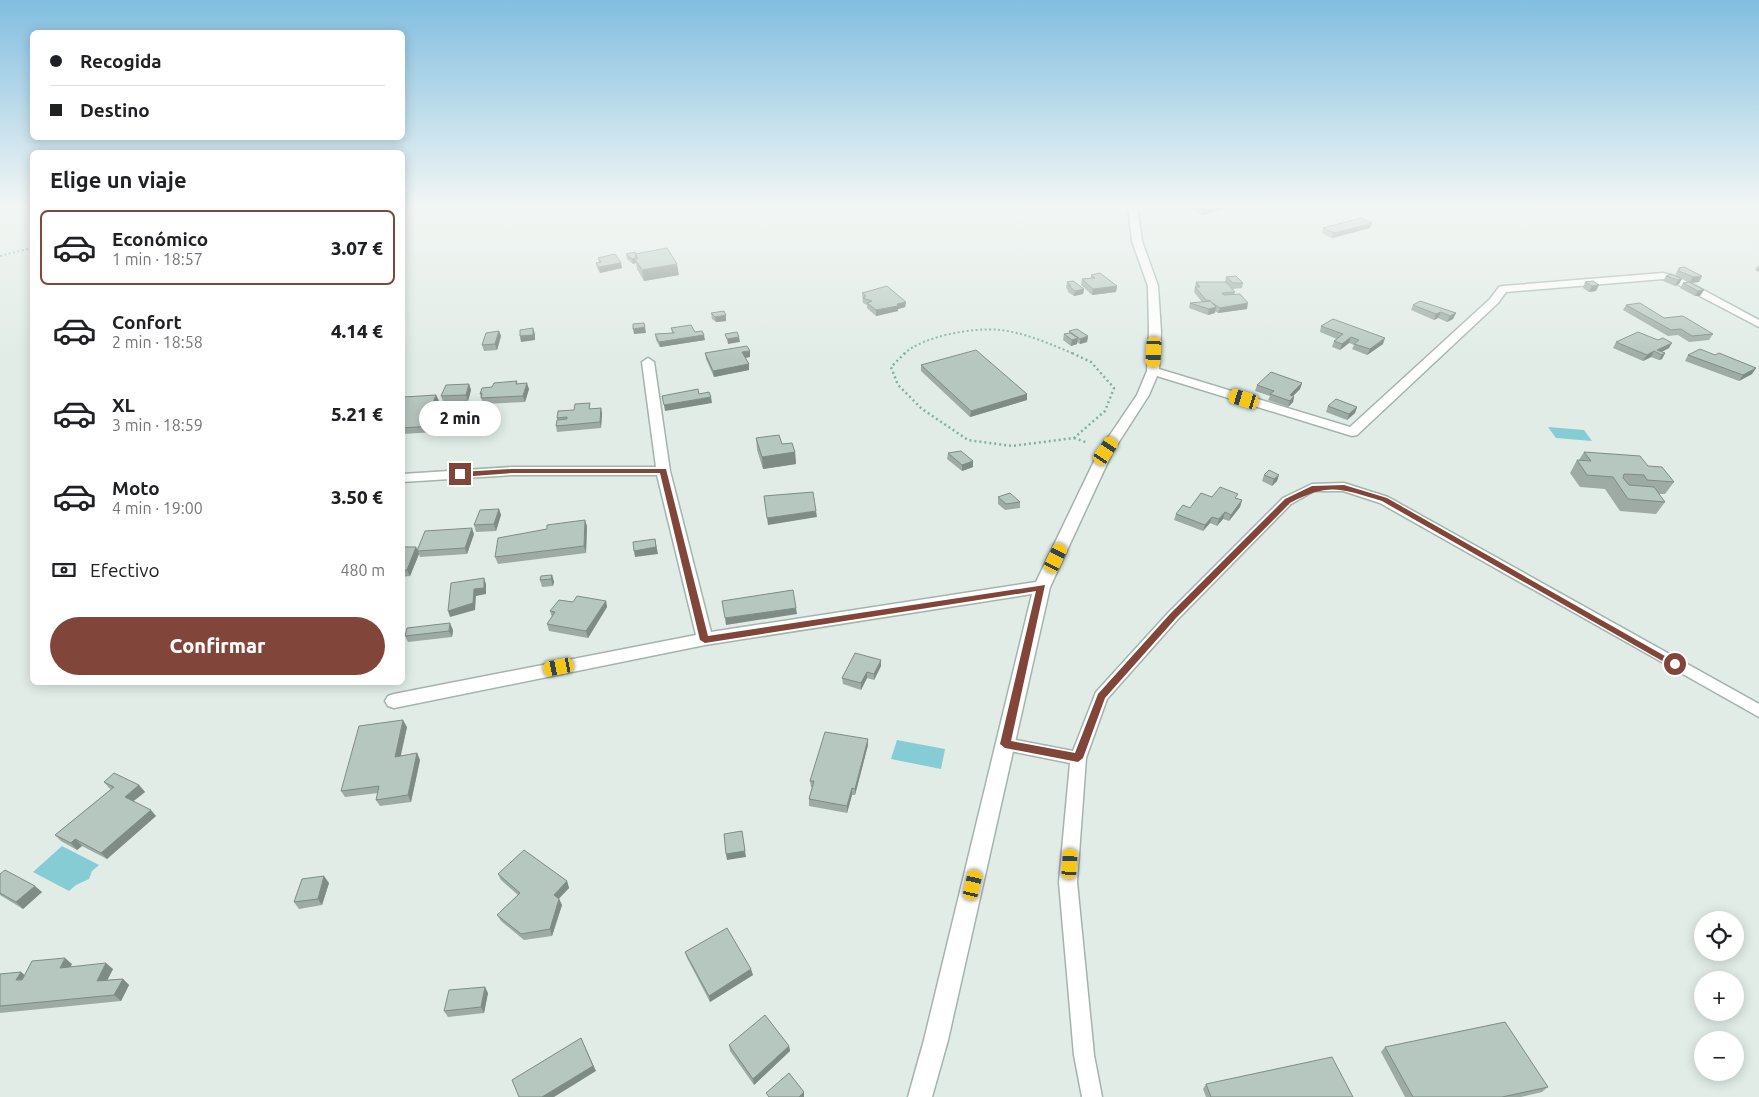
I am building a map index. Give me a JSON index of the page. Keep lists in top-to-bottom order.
{
  "page": {
    "banner": ["Recogida", "Destino"],
    "heading": "Elige un viaje",
    "list": [
      {
        "name": "Económico",
        "note": "1 min · 18:57",
        "value": "3.07 €"
      },
      {
        "name": "Confort",
        "note": "2 min · 18:58",
        "value": "4.14 €"
      },
      {
        "name": "XL",
        "note": "3 min · 18:59",
        "value": "5.21 €"
      },
      {
        "name": "Moto",
        "note": "4 min · 19:00",
        "value": "3.50 €"
      }
    ],
    "bubble": "2 min",
    "pay": ["Efectivo", "480 m"],
    "buttons": "Confirmar",
    "map_buttons": ["+", "−"]
  }
}
